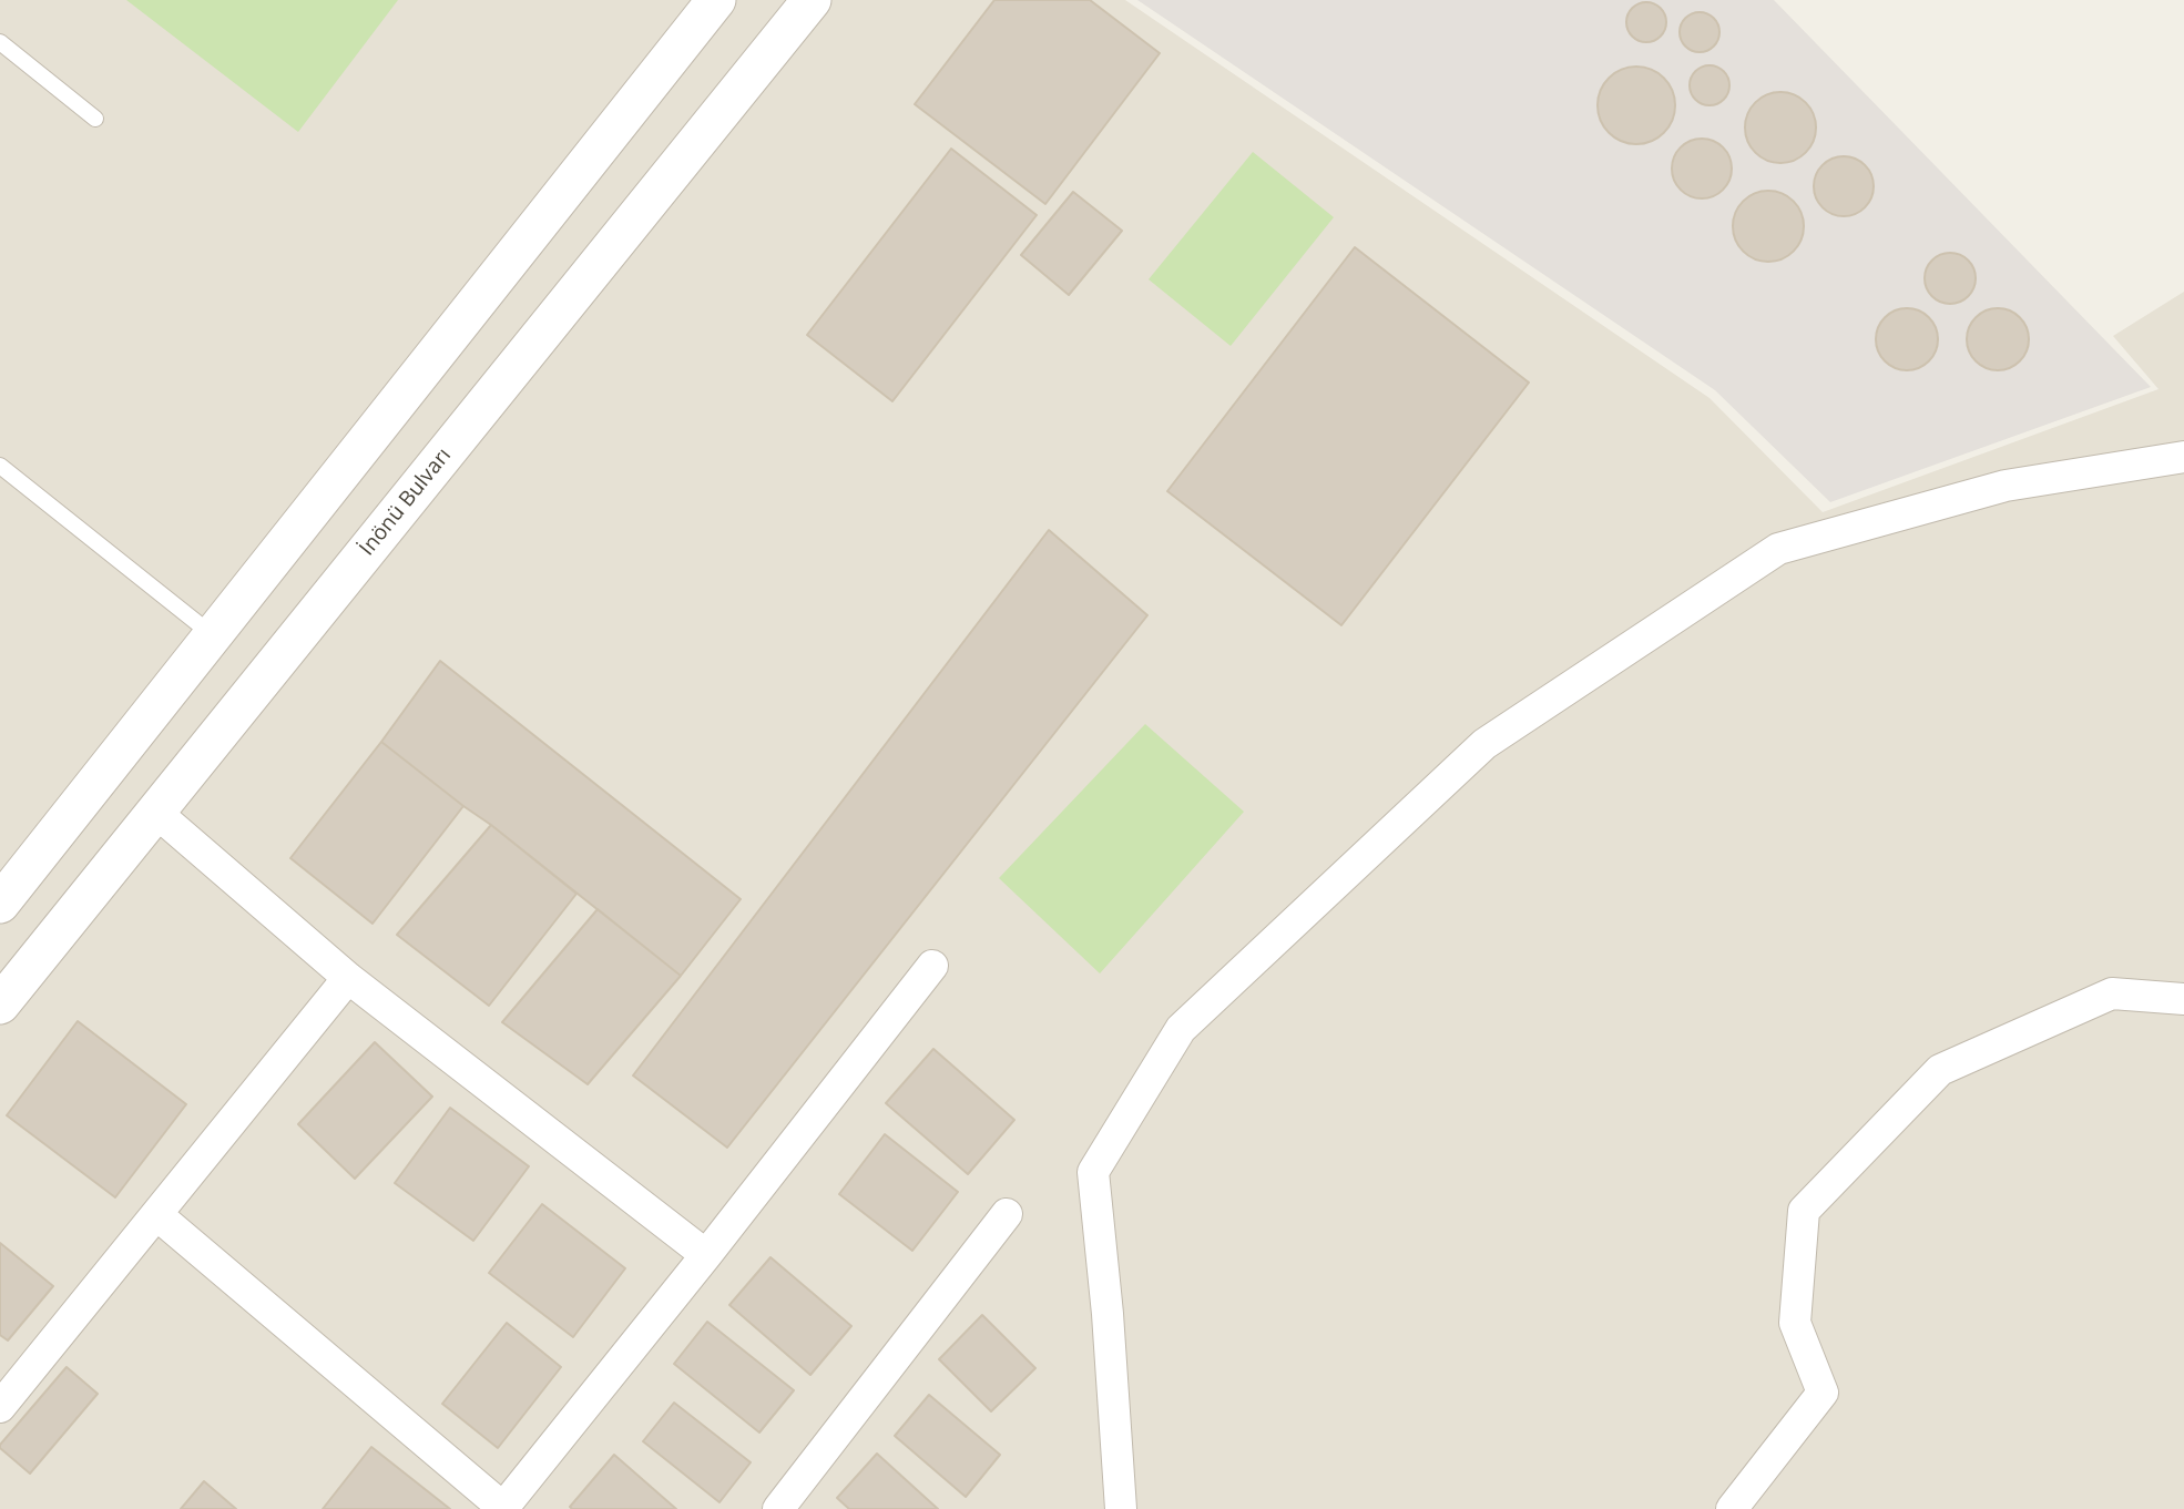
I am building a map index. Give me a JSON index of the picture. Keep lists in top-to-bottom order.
{
  "streets": {
    "street": ["İnönü Bulvarı"]
  }
}
